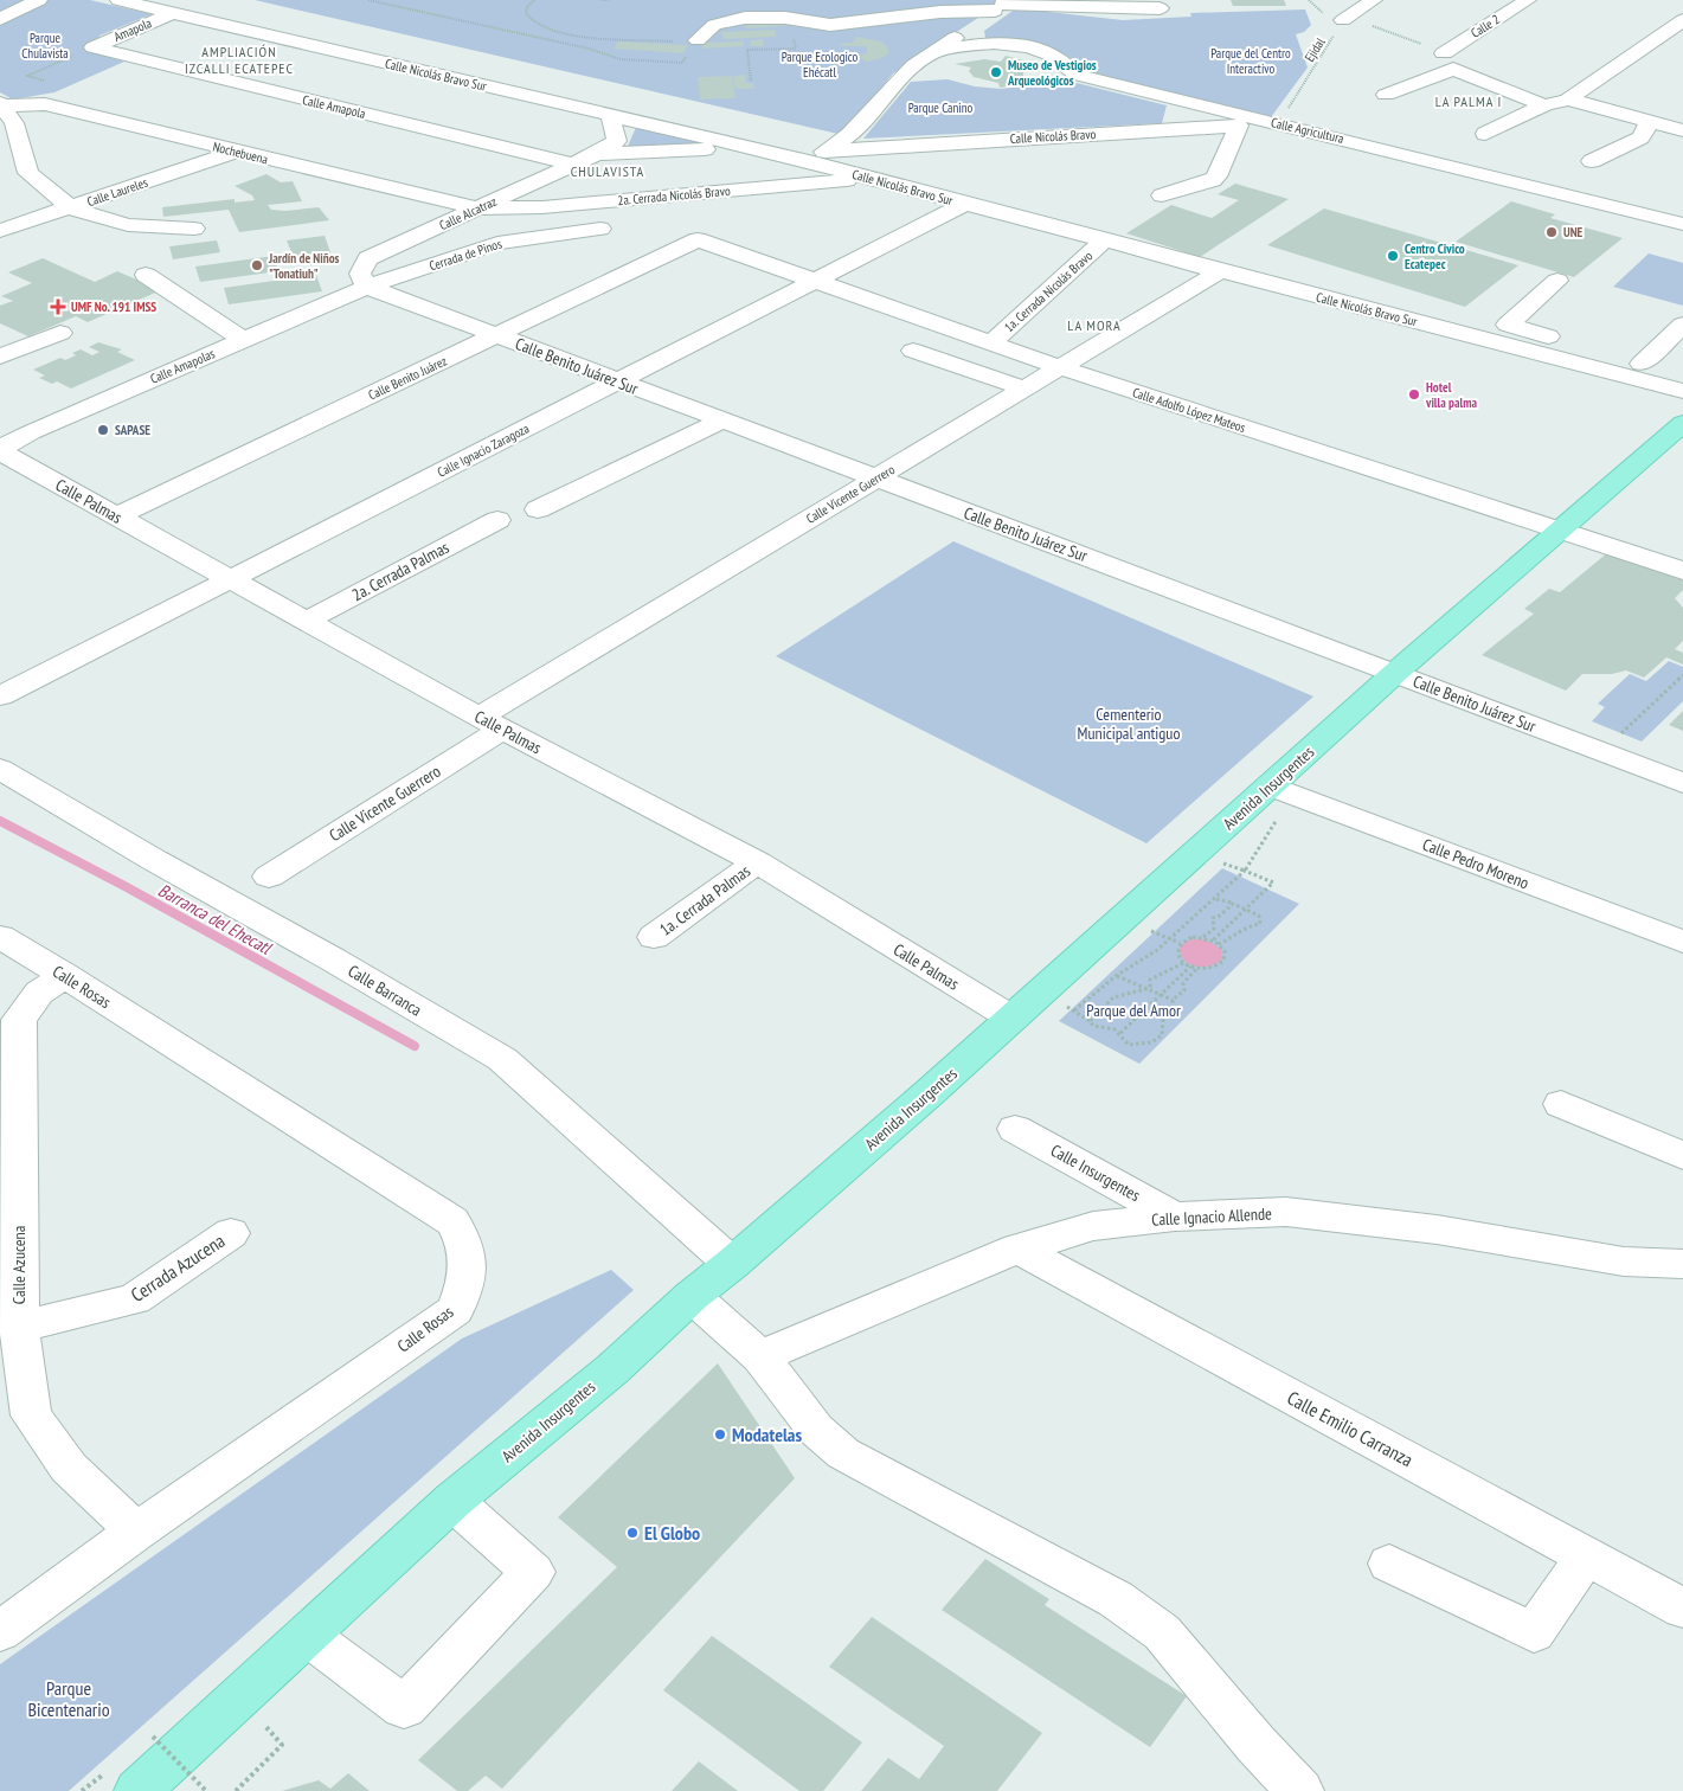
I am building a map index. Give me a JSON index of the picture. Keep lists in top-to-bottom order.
{
  "streets": {
    "main road": ["Avenida Insurgentes"],
    "street": [
      "Calle 2",
      "Amapola",
      "Calle Nicolás Bravo Sur",
      "Calle Amapola",
      "Calle Agricultura",
      "Calle Nicolás Bravo",
      "Nochebuena",
      "Calle Laureles",
      "2a. Cerrada Nicolás Bravo",
      "Calle Alcatraz",
      "Cerrada de Pinos",
      "1a. Cerrada Nicolás Bravo",
      "Calle Amapolas",
      "Calle Benito Juárez Sur",
      "Calle Benito Juárez",
      "Calle Adolfo López Mateos",
      "Calle Ignacio Zaragoza",
      "Calle Vicente Guerrero",
      "Calle Palmas",
      "2a. Cerrada Palmas",
      "Calle Pedro Moreno",
      "1a. Cerrada Palmas",
      "Calle Rosas",
      "Calle Barranca",
      "Calle Insurgentes",
      "Calle Ignacio Allende",
      "Calle Azucena",
      "Cerrada Azucena",
      "Calle Emilio Carranza"
    ],
    "path": ["Ejidal"]
  },
  "crossings": [
    ["Amapola", "Calle Nicolás Bravo Sur"],
    ["Amapola", "Calle Amapola"],
    ["Ejidal", "Calle Agricultura"],
    ["Ejidal", "Calle Nicolás Bravo"],
    ["Calle Nicolás Bravo Sur", "2a. Cerrada Nicolás Bravo"],
    ["Calle Nicolás Bravo Sur", "Calle Alcatraz"],
    ["Calle Nicolás Bravo Sur", "1a. Cerrada Nicolás Bravo"],
    ["Calle Nicolás Bravo Sur", "Calle Ignacio Zaragoza"],
    ["Calle Nicolás Bravo Sur", "Calle Vicente Guerrero"],
    ["Calle Amapola", "Calle Alcatraz"],
    ["Calle Agricultura", "Calle Nicolás Bravo"],
    ["Nochebuena", "Calle Laureles"],
    ["Nochebuena", "2a. Cerrada Nicolás Bravo"],
    ["Nochebuena", "Calle Alcatraz"],
    ["2a. Cerrada Nicolás Bravo", "Calle Alcatraz"],
    ["Calle Alcatraz", "Cerrada de Pinos"],
    ["Calle Alcatraz", "Calle Amapolas"],
    ["Calle Alcatraz", "Calle Benito Juárez Sur"],
    ["Cerrada de Pinos", "Calle Amapolas"],
    ["Cerrada de Pinos", "Calle Benito Juárez Sur"],
    ["1a. Cerrada Nicolás Bravo", "Calle Adolfo López Mateos"],
    ["Calle Amapolas", "Calle Benito Juárez Sur"],
    ["Calle Amapolas", "Calle Palmas"],
    ["Calle Benito Juárez Sur", "Calle Benito Juárez"],
    ["Calle Benito Juárez Sur", "Calle Ignacio Zaragoza"],
    ["Calle Benito Juárez Sur", "Calle Vicente Guerrero"],
    ["Calle Benito Juárez Sur", "Avenida Insurgentes"],
    ["Calle Benito Juárez", "Calle Adolfo López Mateos"],
    ["Calle Benito Juárez", "Calle Palmas"],
    ["Calle Adolfo López Mateos", "Calle Ignacio Zaragoza"],
    ["Calle Adolfo López Mateos", "Calle Vicente Guerrero"],
    ["Calle Adolfo López Mateos", "Avenida Insurgentes"],
    ["Calle Ignacio Zaragoza", "Calle Palmas"],
    ["Calle Vicente Guerrero", "Calle Palmas"],
    ["Calle Palmas", "2a. Cerrada Palmas"],
    ["Calle Palmas", "Avenida Insurgentes"],
    ["Calle Palmas", "1a. Cerrada Palmas"],
    ["Avenida Insurgentes", "Calle Pedro Moreno"],
    ["Avenida Insurgentes", "Calle Barranca"],
    ["Calle Rosas", "Calle Azucena"],
    ["Calle Insurgentes", "Calle Ignacio Allende"],
    ["Calle Ignacio Allende", "Calle Emilio Carranza"],
    ["Calle Azucena", "Cerrada Azucena"]
  ],
  "districts": [
    "AMPLIACIÓN IZCALLI ECATEPEC",
    "LA PALMA I",
    "CHULAVISTA",
    "LA MORA"
  ],
  "water": ["Barranca del Ehecatl"],
  "parks": [
    "Parque Chulavista",
    "Parque del Centro Interactivo",
    "Parque Ecologico Ehécatl",
    "Parque Canino",
    "Cementerio Municipal antiguo",
    "Parque del Amor",
    "Parque Bicentenario"
  ],
  "places": {
    "other": [
      "Museo de Vestigios Arqueológicos",
      "UNE",
      "Centro Civico Ecatepec",
      "Jardín de Niños \"Tonatiuh\"",
      "Hotel villa palma",
      "SAPASE",
      "Modatelas",
      "El Globo"
    ],
    "health": ["UMF No. 191 IMSS"]
  }
}
